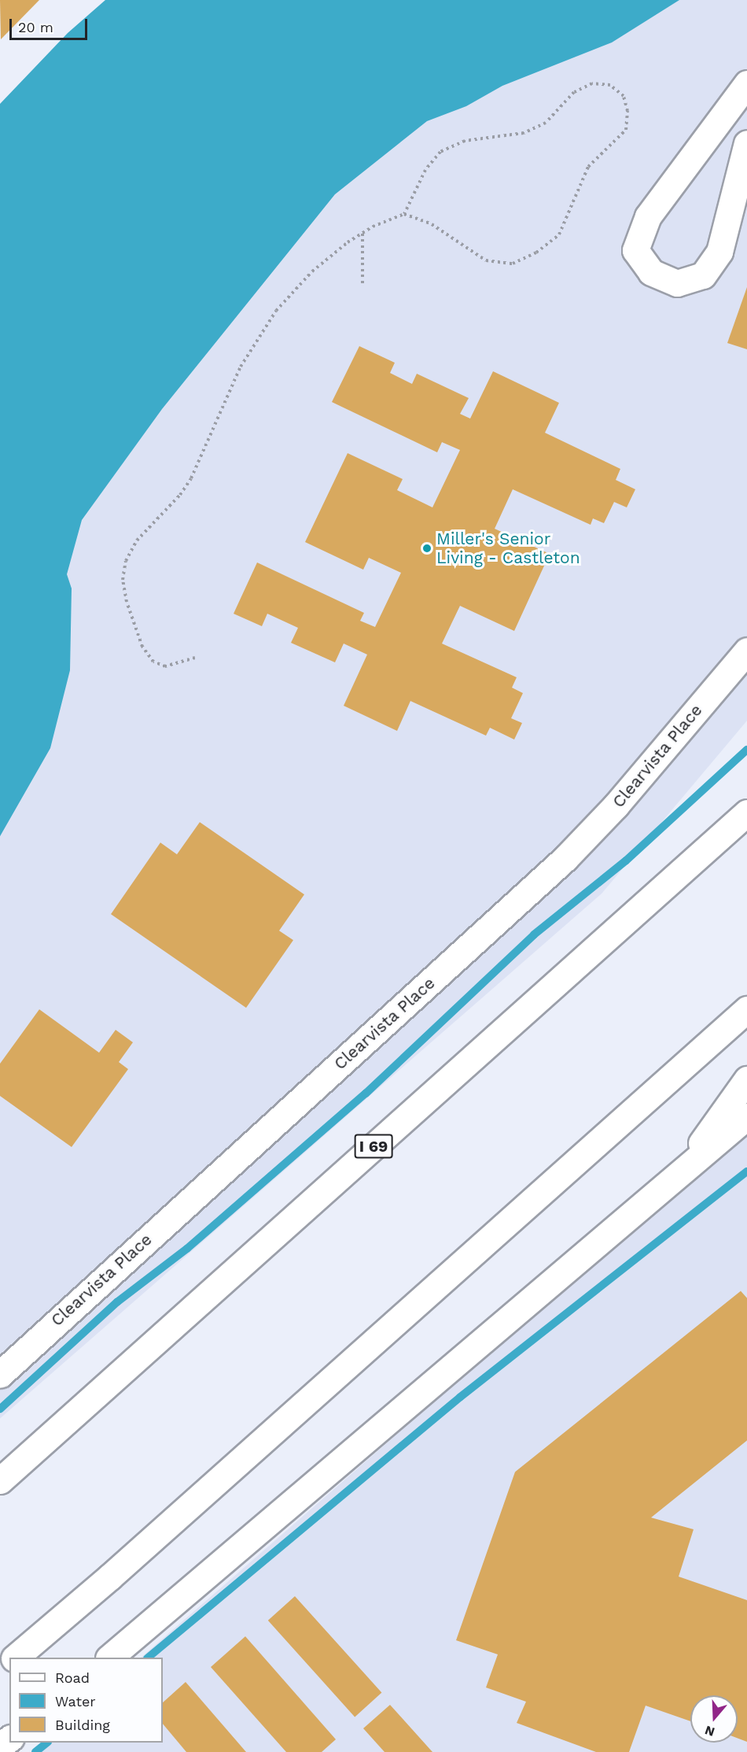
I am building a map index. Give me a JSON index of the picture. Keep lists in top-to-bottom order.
{
  "streets": {
    "main road": ["Clearvista Place", "I 69"]
  },
  "places": ["Miller's Senior Living - Castleton"],
  "legend": ["Road", "Water", "Building"],
  "scale_bar": "20 m",
  "north": "bottom"
}
